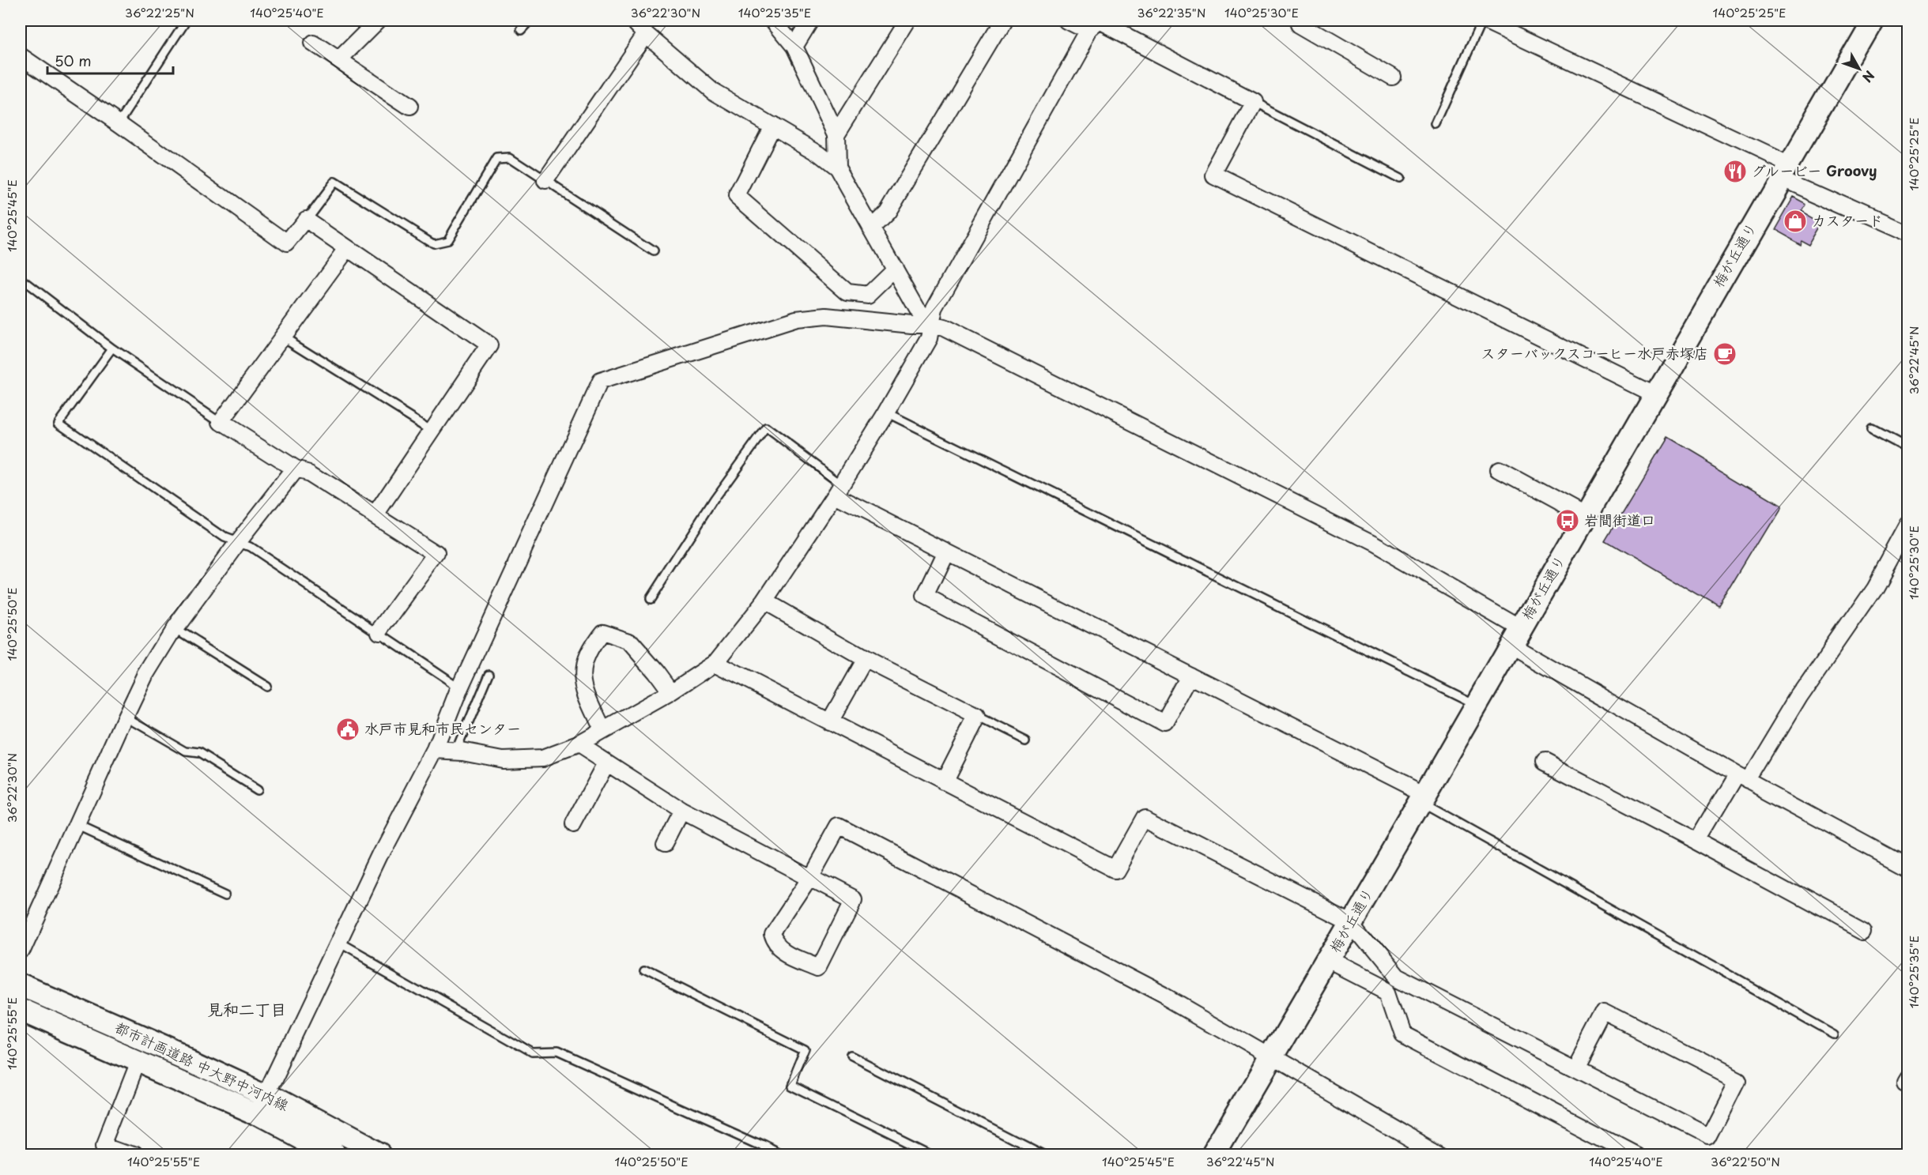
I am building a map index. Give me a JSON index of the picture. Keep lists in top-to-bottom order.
{
  "streets": {
    "street": ["梅が丘通り", "都市計画道路 中大野中河内線"]
  },
  "districts": ["見和二丁目"],
  "places": {
    "restaurant": ["グルービー Groovy"],
    "shop": ["カスタード"],
    "cafe": ["スターバックスコーヒー水戸赤塚店"],
    "bus stop": ["岩間街道口"],
    "public building": ["水戸市見和市民センター"]
  },
  "scale_bar": "50 m",
  "north": "bottom right",
  "coordinates": [
    "36°22'25\"N",
    "140°25'40\"E",
    "36°22'30\"N",
    "140°25'35\"E",
    "36°22'35\"N",
    "140°25'30\"E",
    "140°25'25\"E",
    "140°25'45\"E",
    "36°22'45\"N",
    "140°25'50\"E",
    "140°25'55\"E",
    "36°22'50\"N"
  ]
}
